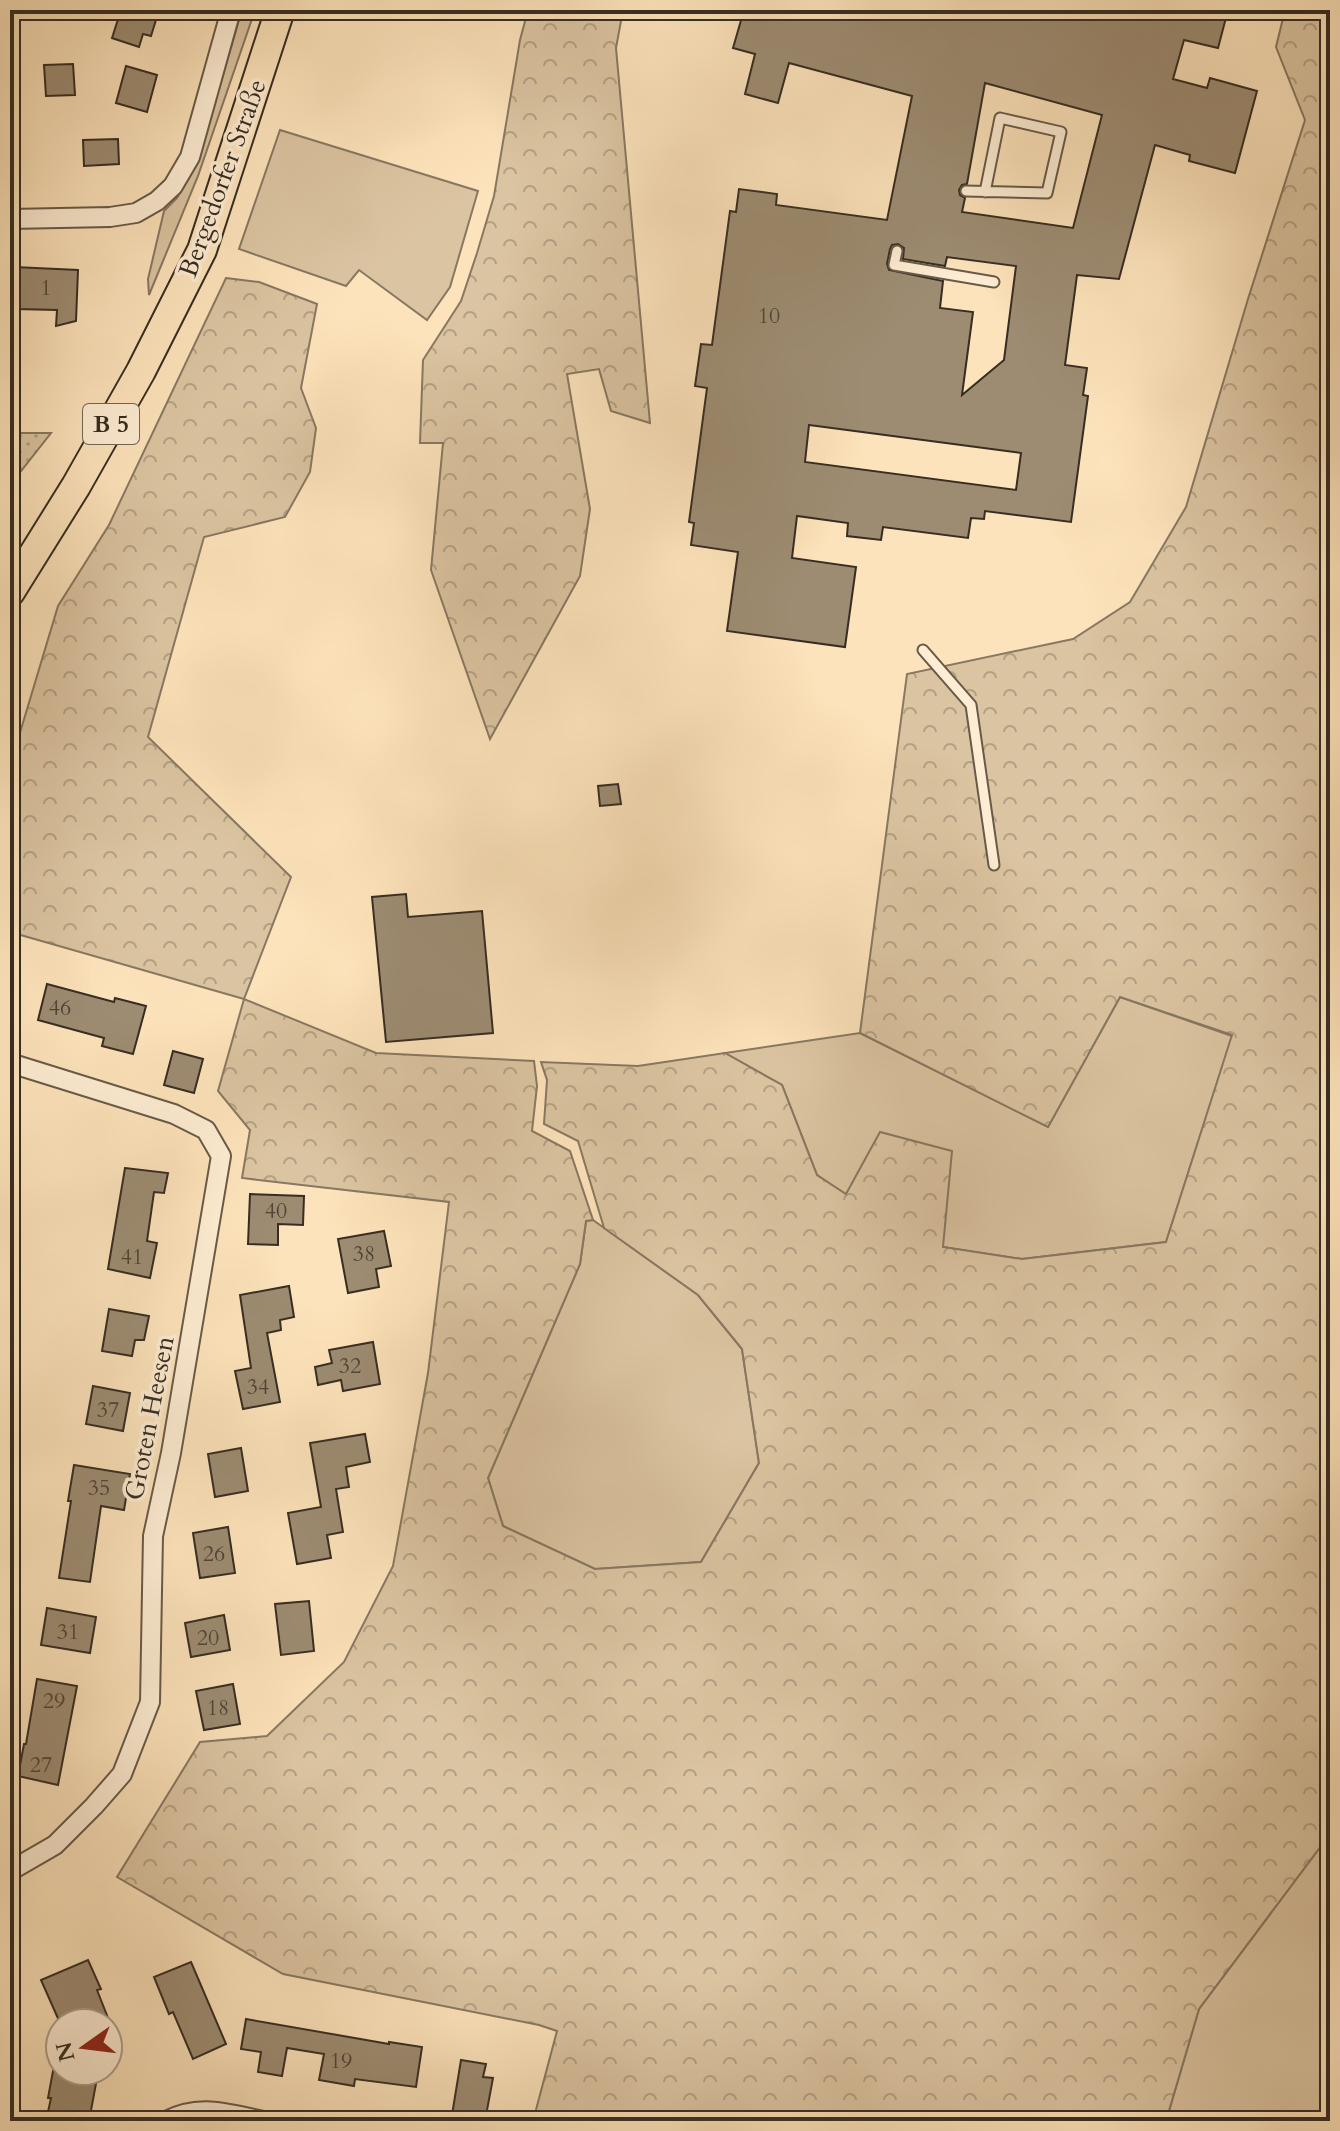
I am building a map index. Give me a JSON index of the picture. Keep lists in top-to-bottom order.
{
  "streets": {
    "main road": ["Bergedorfer Straße", "B 5"],
    "street": ["Groten Heesen"]
  },
  "house_numbers": [
    "1",
    "10",
    "46",
    "40",
    "38",
    "41",
    "32",
    "34",
    "37",
    "35",
    "26",
    "31",
    "20",
    "29",
    "18",
    "27",
    "19"
  ],
  "north": "left"
}
